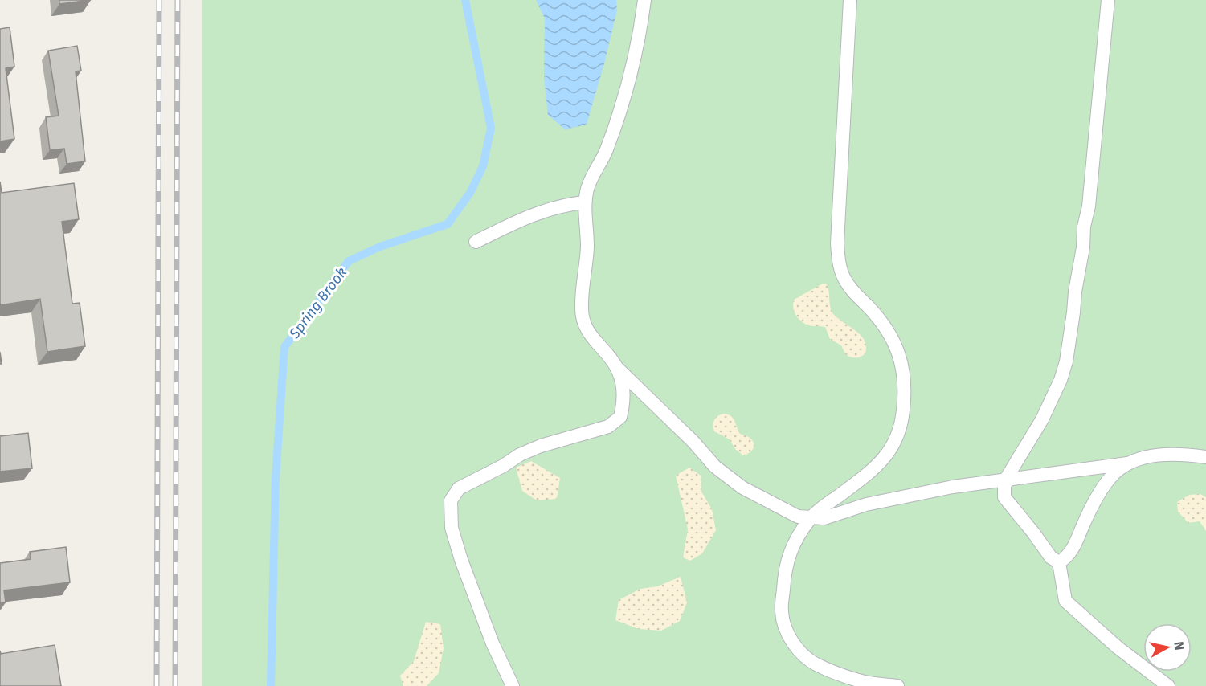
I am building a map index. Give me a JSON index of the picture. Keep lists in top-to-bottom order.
{
  "water": ["Spring Brook"],
  "north": "right"
}
